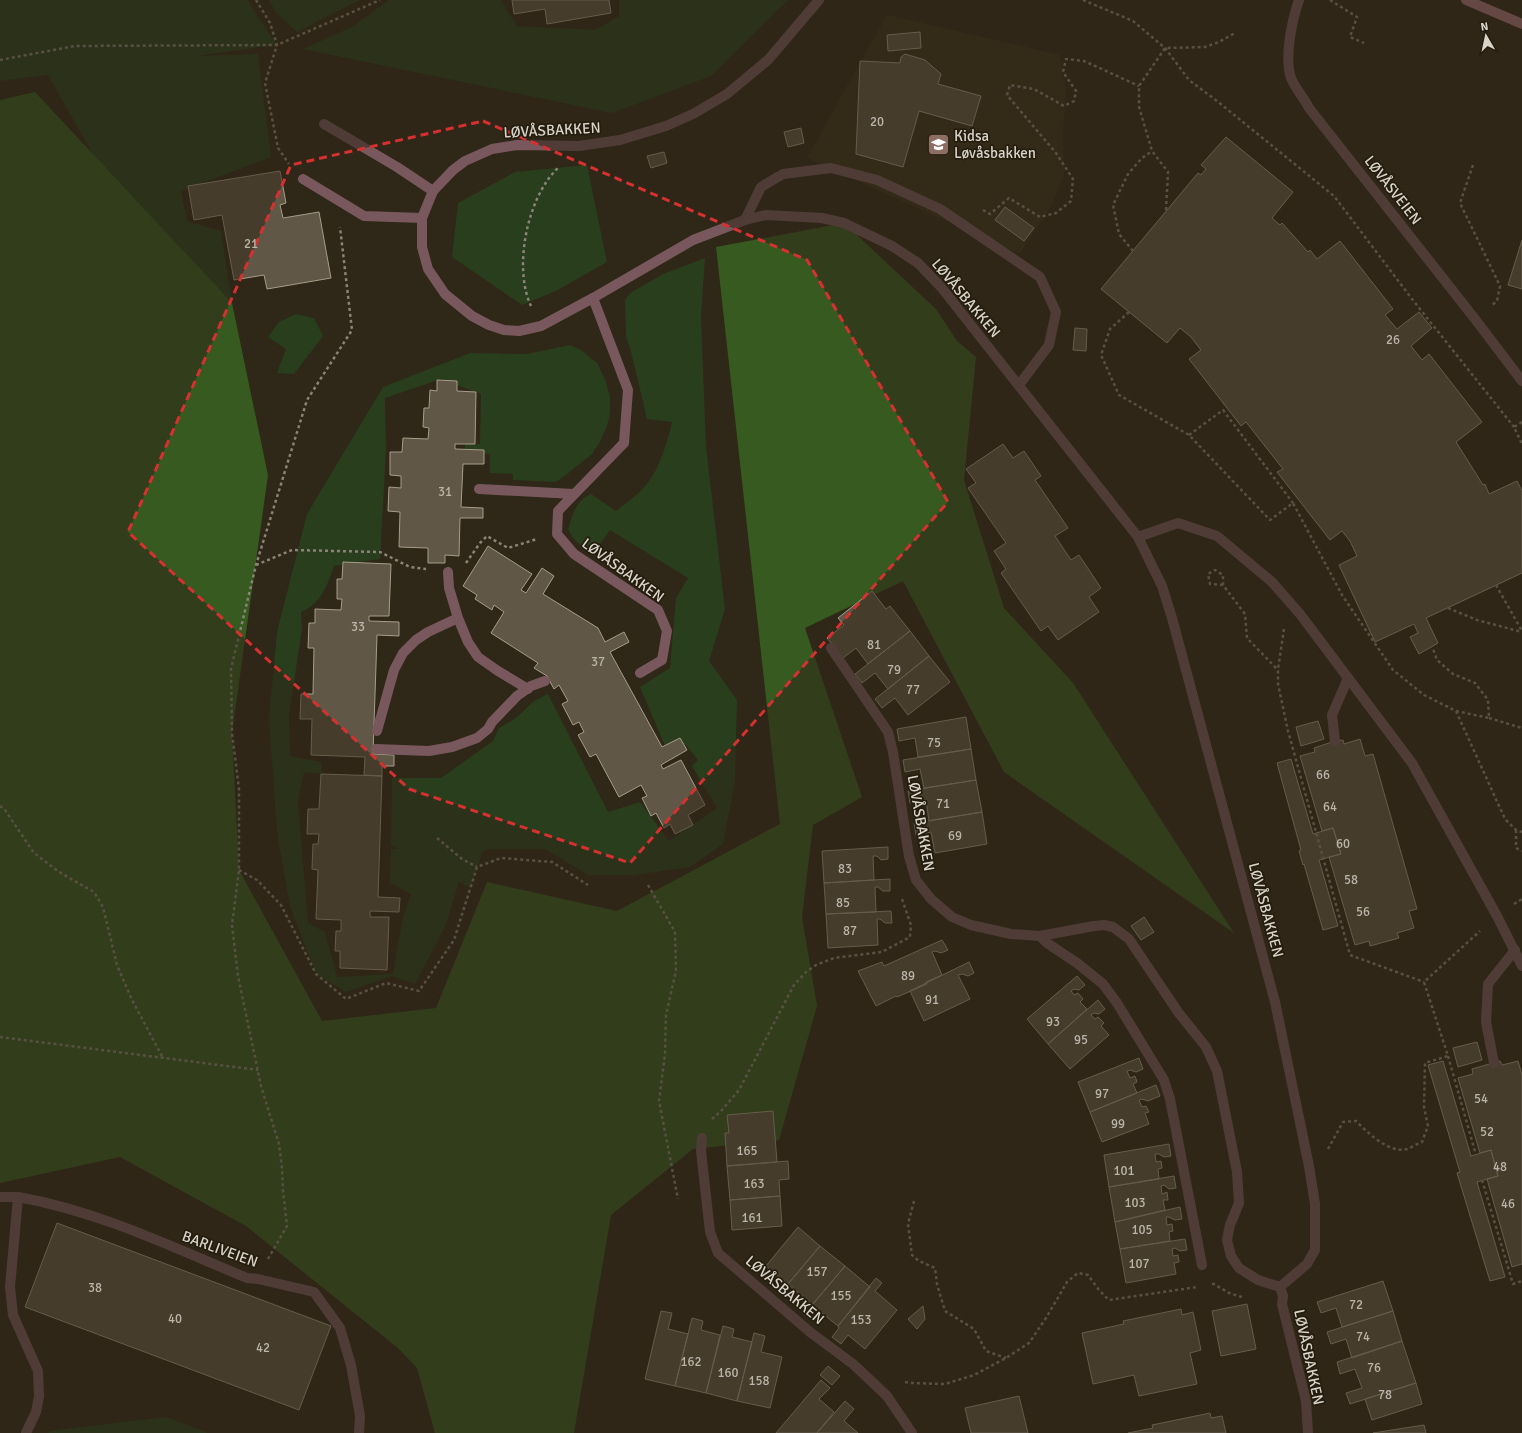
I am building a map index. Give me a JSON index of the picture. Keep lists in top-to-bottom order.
{
  "streets": {
    "street": ["LØVÅSBAKKEN", "LØVÅSVEIEN", "BARLIVEIEN"]
  },
  "places": {
    "school or university": ["Kidsa Løvåsbakken"]
  },
  "house_numbers": [
    "20",
    "21",
    "26",
    "31",
    "33",
    "81",
    "37",
    "79",
    "77",
    "75",
    "66",
    "71",
    "64",
    "69",
    "60",
    "83",
    "58",
    "85",
    "56",
    "87",
    "89",
    "91",
    "93",
    "95",
    "97",
    "54",
    "99",
    "52",
    "165",
    "48",
    "101",
    "163",
    "103",
    "46",
    "161",
    "105",
    "107",
    "157",
    "38",
    "155",
    "72",
    "40",
    "153",
    "74",
    "42",
    "162",
    "76",
    "160",
    "158",
    "78"
  ],
  "north": "top"
}
